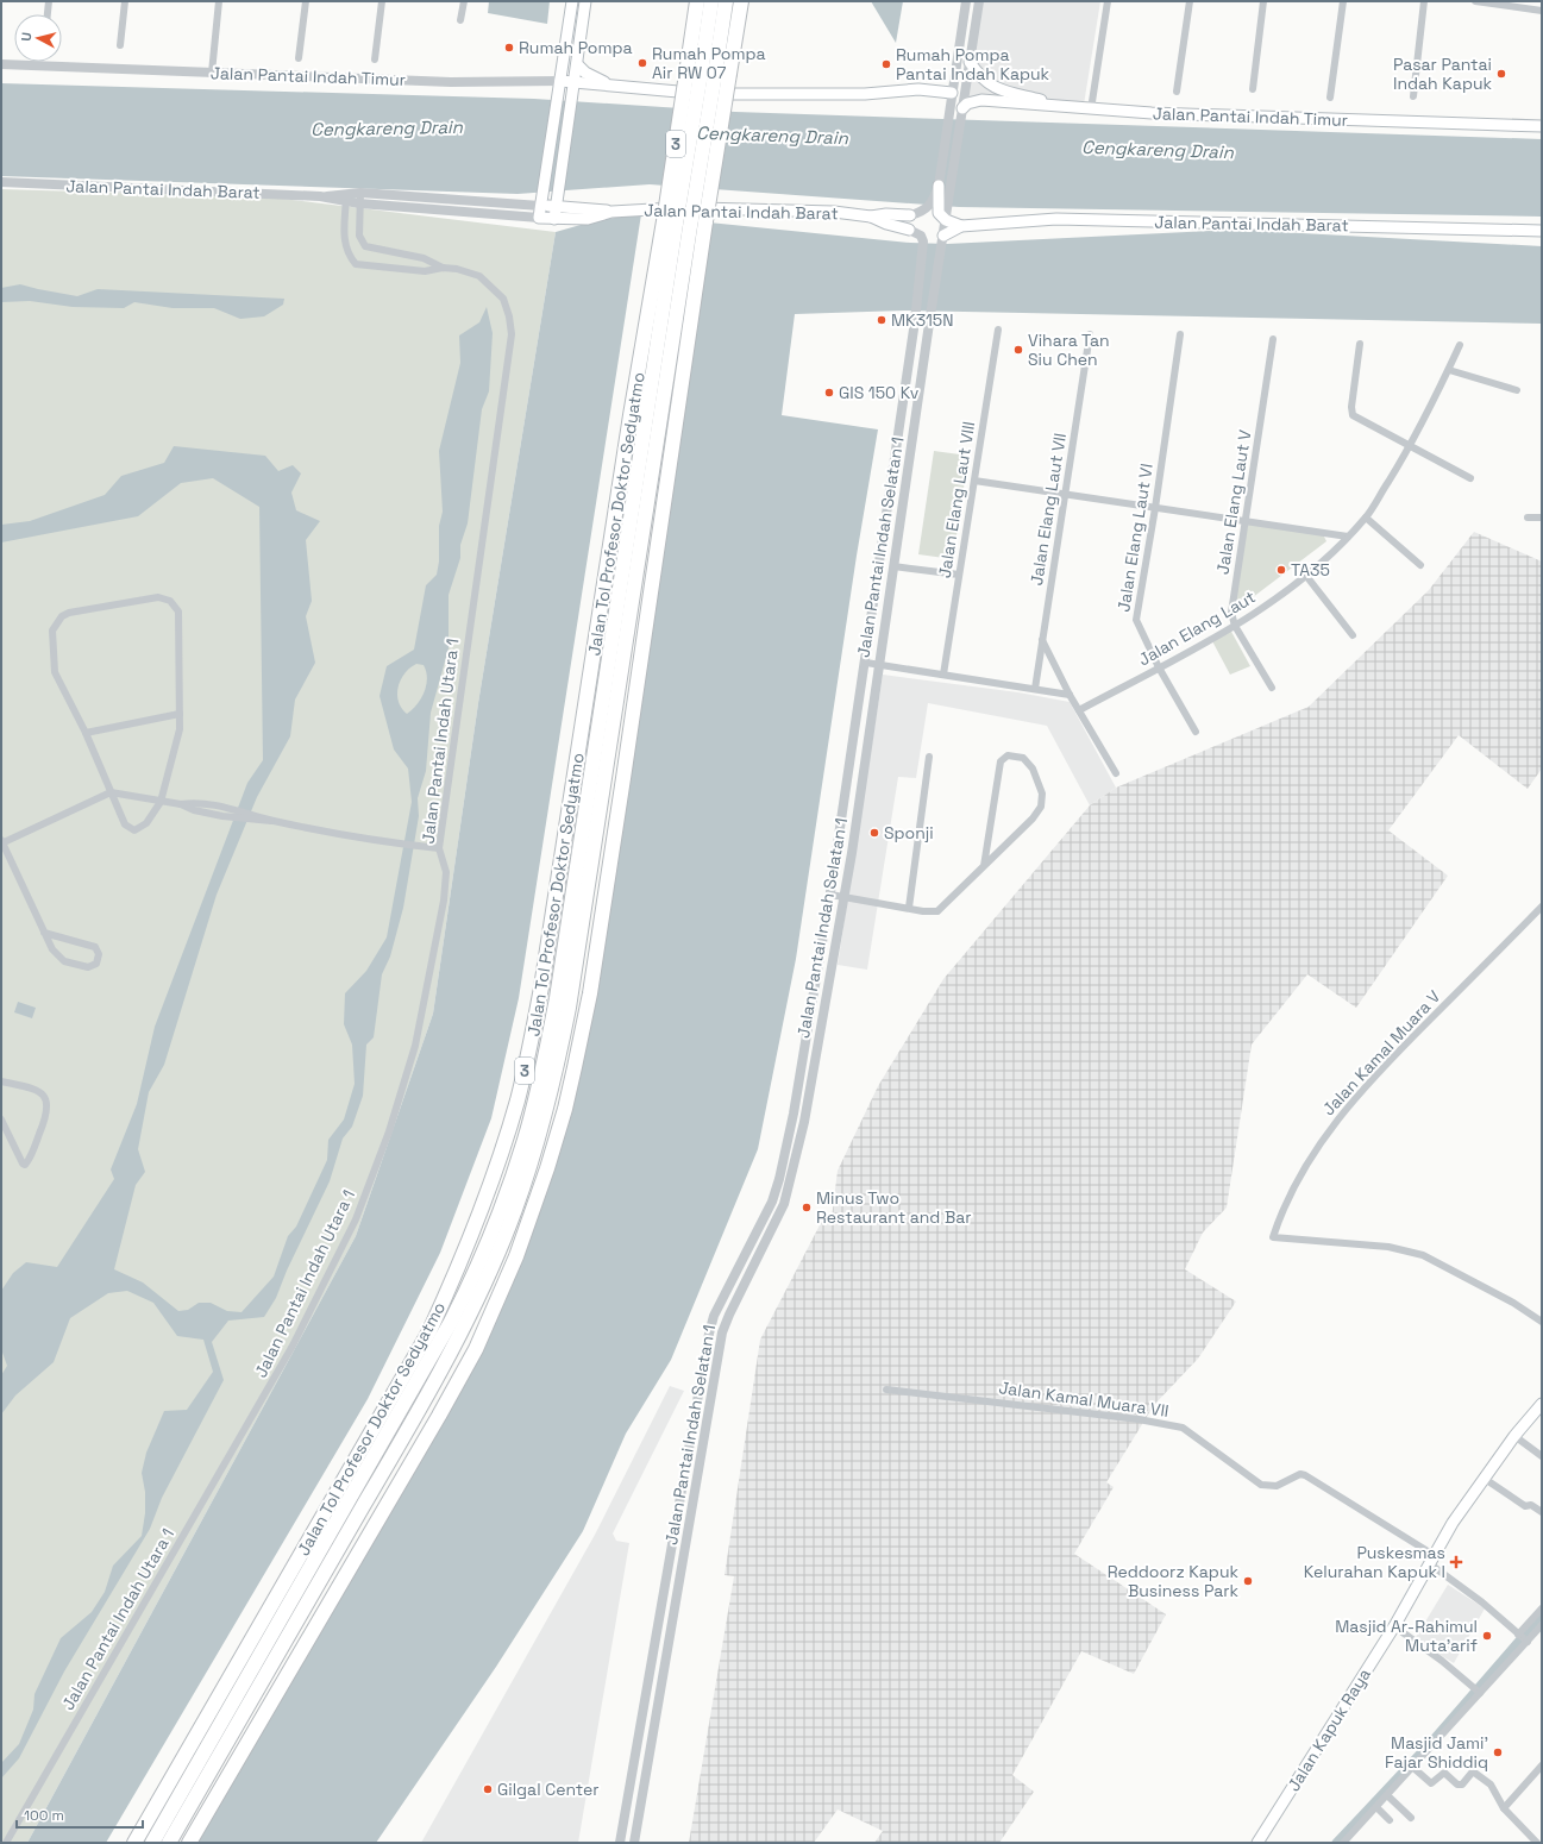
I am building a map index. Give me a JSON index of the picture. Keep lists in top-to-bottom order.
{
  "streets": {
    "highway": ["3", "Jalan Tol Profesor Doktor Sedyatmo"],
    "main road": ["Jalan Pantai Indah Timur", "Jalan Pantai Indah Barat", "Jalan Kapuk Raya"],
    "street": [
      "Jalan Elang Laut VIII",
      "Jalan Elang Laut V",
      "Jalan Elang Laut VII",
      "Jalan Elang Laut VI",
      "Jalan Pantai Indah Selatan 1",
      "Jalan Elang Laut",
      "Jalan Pantai Indah Utara 1",
      "Jalan Kamal Muara V",
      "Jalan Kamal Muara VII"
    ]
  },
  "crossings": [
    ["Jalan Pantai Indah Barat", "Jalan Pantai Indah Selatan 1"],
    ["Jalan Pantai Indah Barat", "Jalan Pantai Indah Utara 1"],
    ["Jalan Elang Laut V", "Jalan Elang Laut"],
    ["Jalan Elang Laut VI", "Jalan Elang Laut"],
    ["Jalan Kamal Muara VII", "Jalan Kapuk Raya"]
  ],
  "water": ["Cengkareng Drain"],
  "places": {
    "other": [
      "Rumah Pompa",
      "Rumah Pompa Air RW 07",
      "Rumah Pompa Pantai Indah Kapuk",
      "Pasar Pantai Indah Kapuk",
      "MK315N",
      "Vihara Tan Siu Chen",
      "GIS 150 Kv",
      "TA35",
      "Sponji",
      "Minus Two Restaurant and Bar",
      "Reddoorz Kapuk Business Park",
      "Masjid Ar-Rahimul Muta'arif",
      "Masjid Jami' Fajar Shiddiq",
      "Gilgal Center"
    ],
    "health": ["Puskesmas Kelurahan Kapuk I"]
  },
  "scale_bar": "100 m",
  "north": "left"
}
